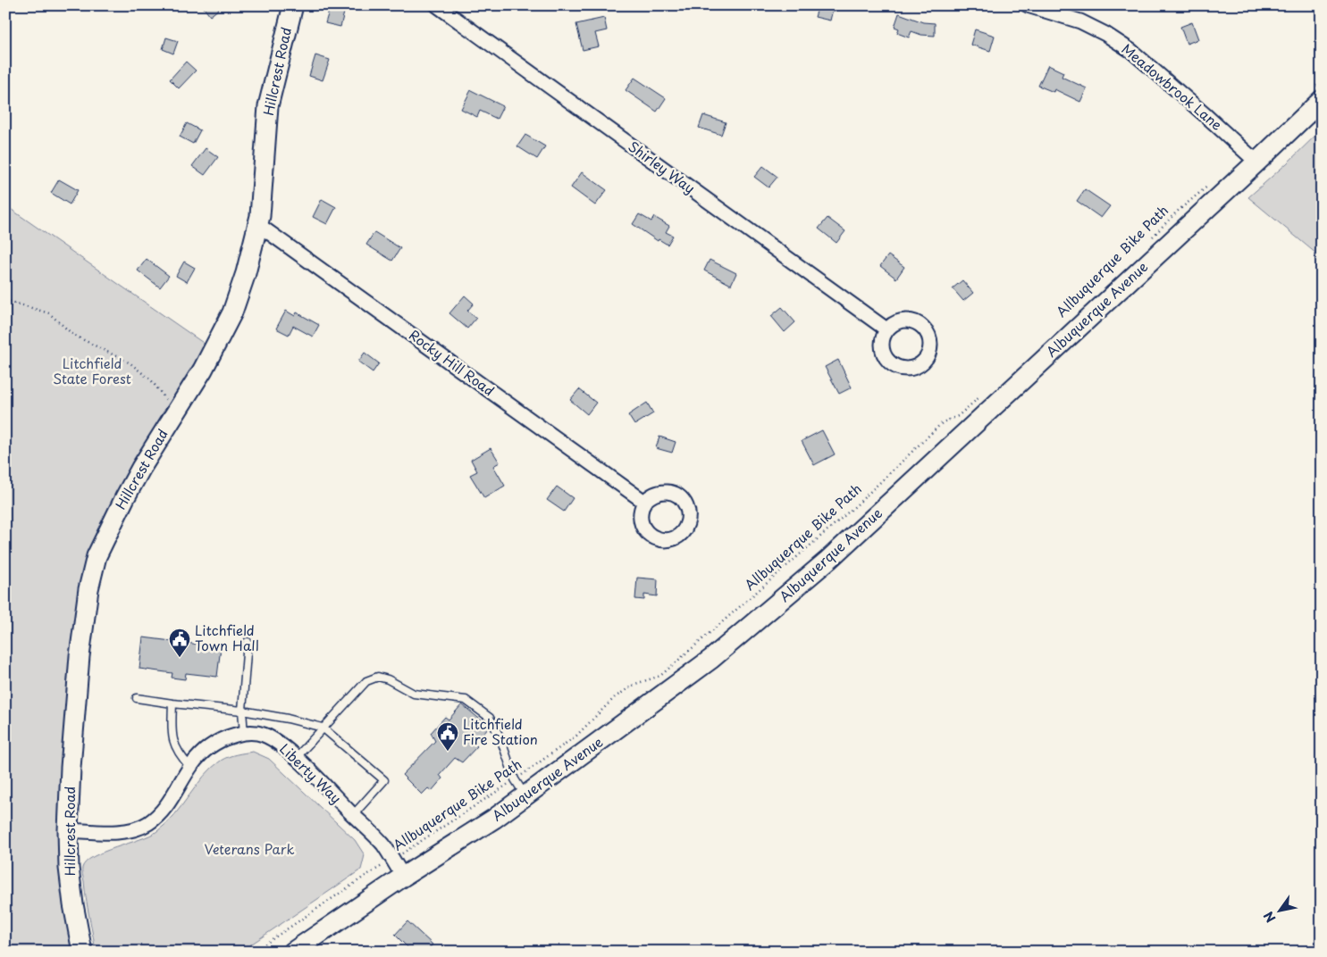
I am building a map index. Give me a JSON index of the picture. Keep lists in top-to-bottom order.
{
  "streets": {
    "street": [
      "Hillcrest Road",
      "Meadowbrook Lane",
      "Shirley Way",
      "Albuquerque Avenue",
      "Rocky Hill Road",
      "Liberty Way"
    ],
    "path": ["Allbuquerque Bike Path"]
  },
  "crossings": [
    ["Hillcrest Road", "Rocky Hill Road"],
    ["Hillcrest Road", "Liberty Way"],
    ["Meadowbrook Lane", "Albuquerque Avenue"],
    ["Allbuquerque Bike Path", "Liberty Way"],
    ["Albuquerque Avenue", "Liberty Way"]
  ],
  "parks": ["Litchfield State Forest", "Veterans Park"],
  "places": {
    "public building": ["Litchfield Town Hall", "Litchfield Fire Station"]
  },
  "north": "bottom left"
}
